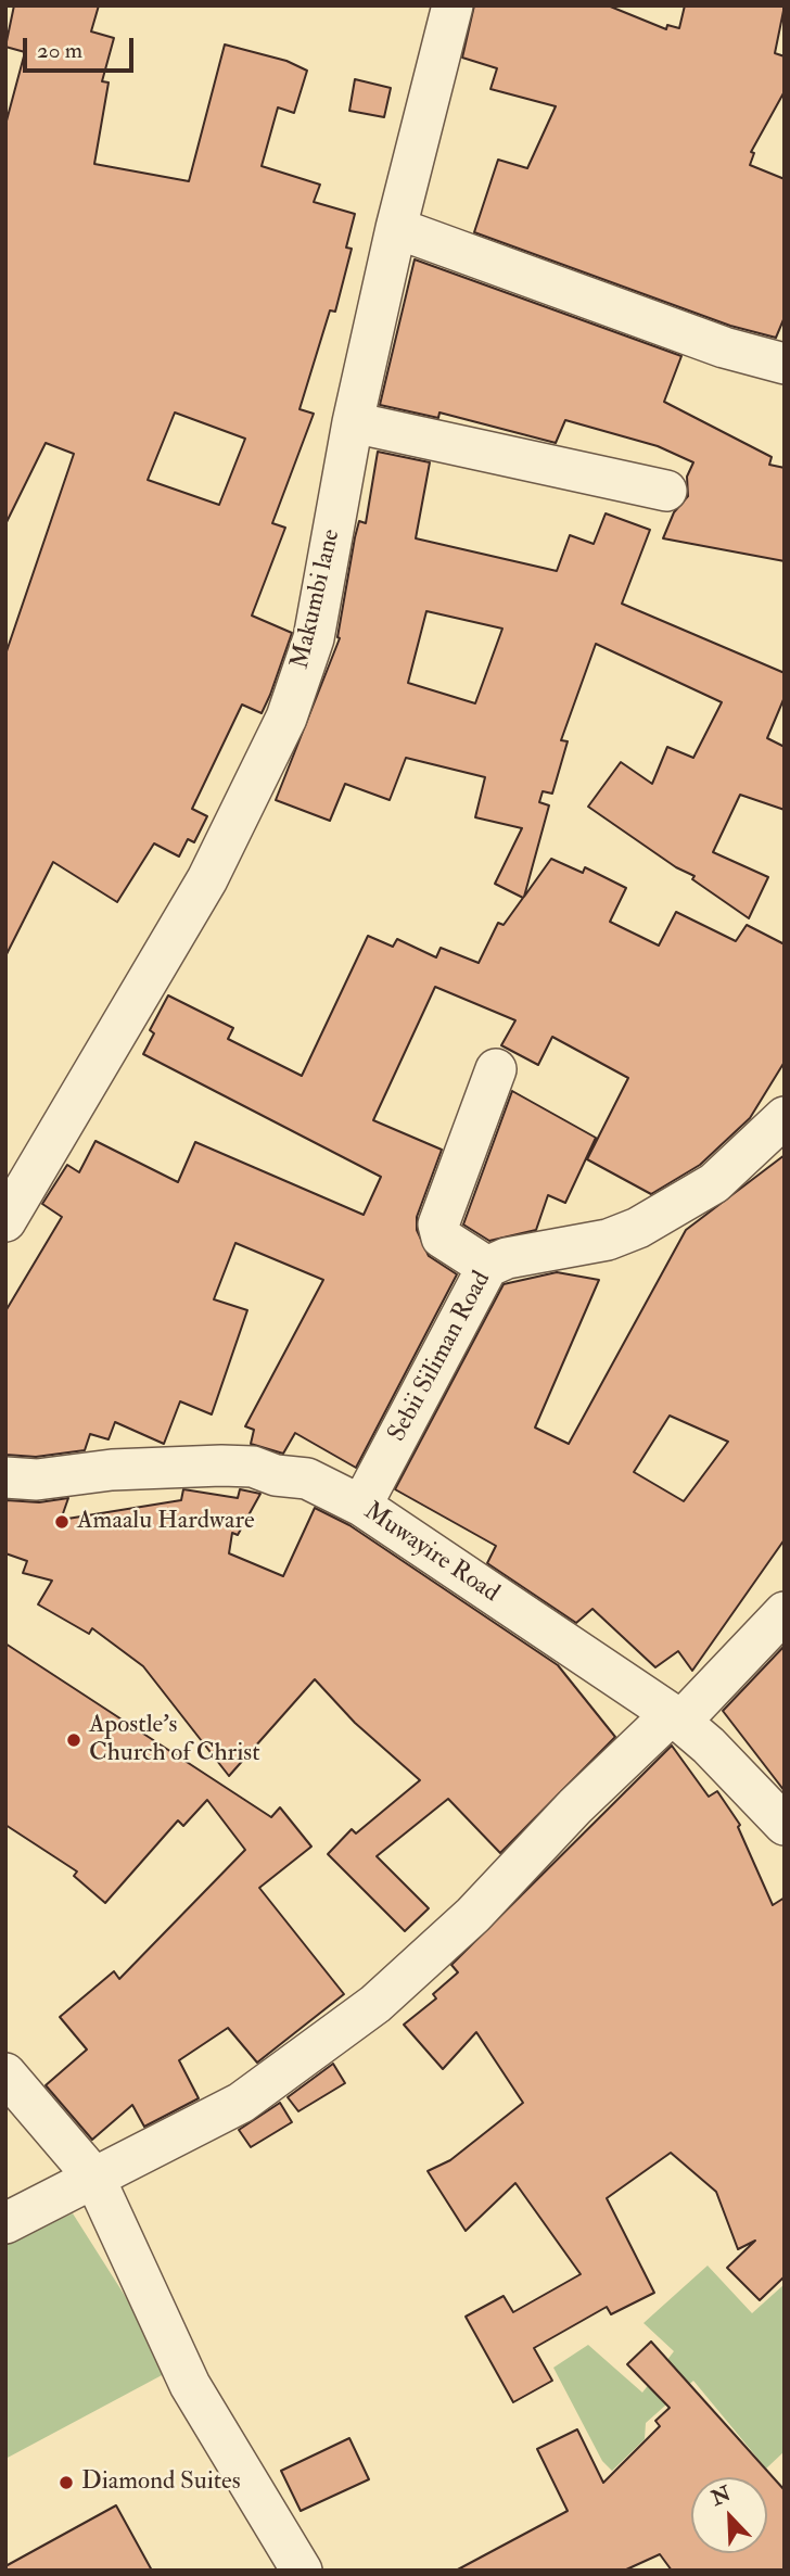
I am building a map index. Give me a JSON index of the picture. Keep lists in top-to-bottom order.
{
  "streets": {
    "street": ["Makumbi lane", "Sebii Siliman Road", "Muwayire Road"]
  },
  "crossings": [
    ["Sebii Siliman Road", "Muwayire Road"]
  ],
  "places": ["Amaalu Hardware", "Apostle's Church of Christ", "Diamond Suites"],
  "scale_bar": "20 m",
  "north": "top left"
}
